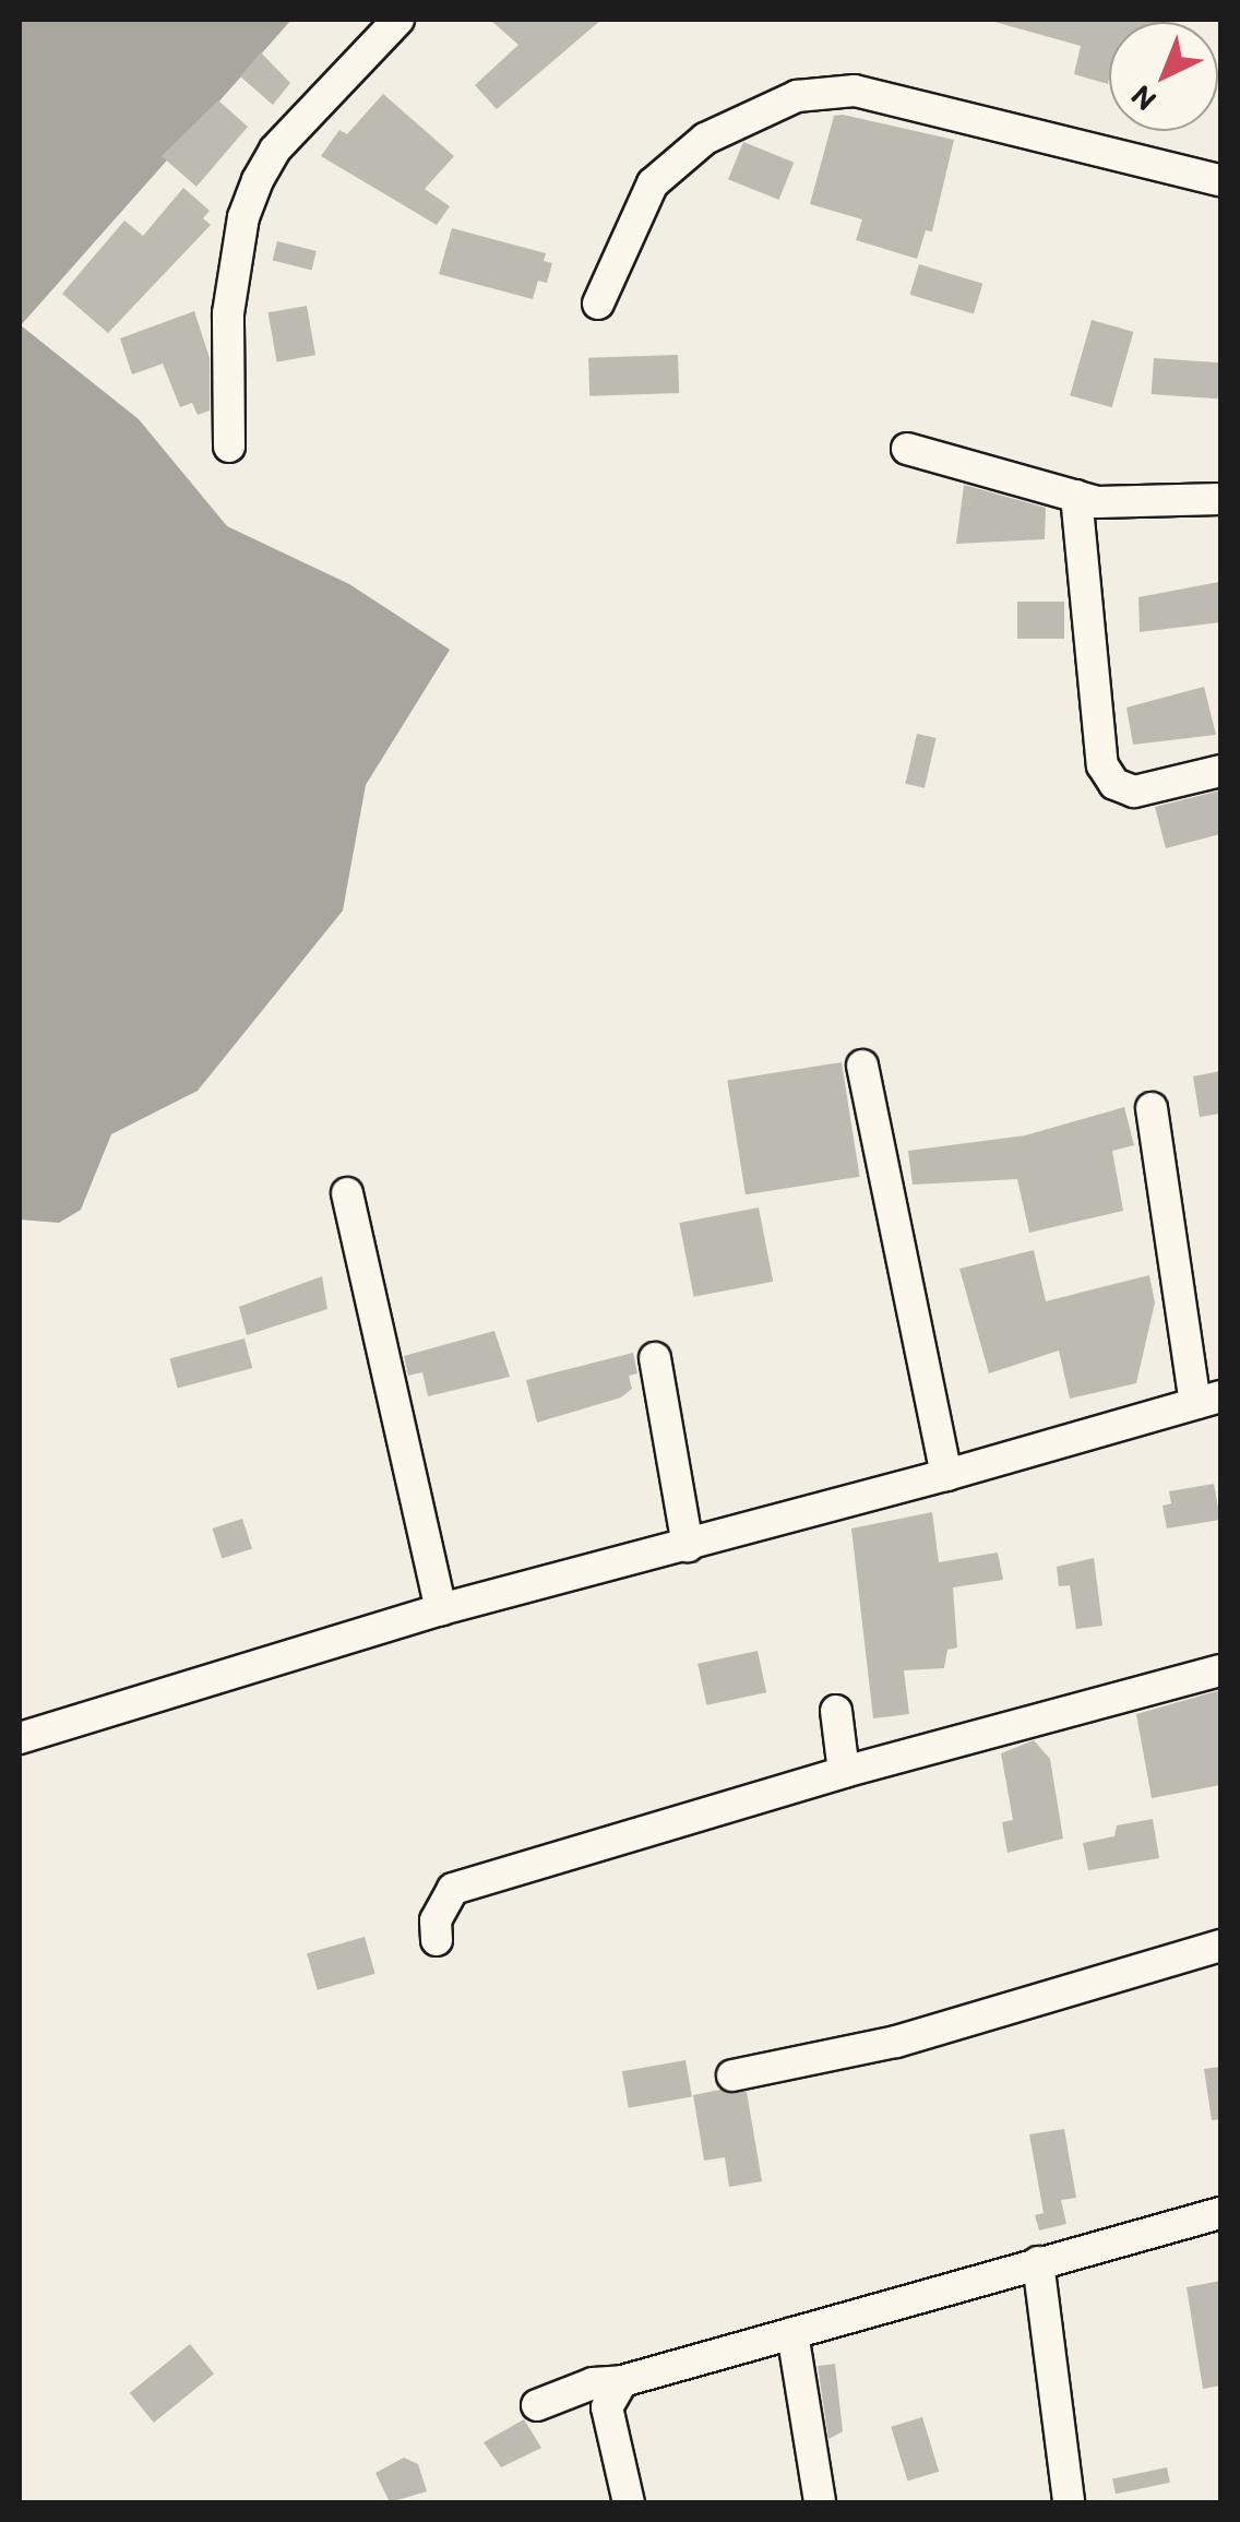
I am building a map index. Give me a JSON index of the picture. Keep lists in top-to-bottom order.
{
  "north": "bottom left"
}
